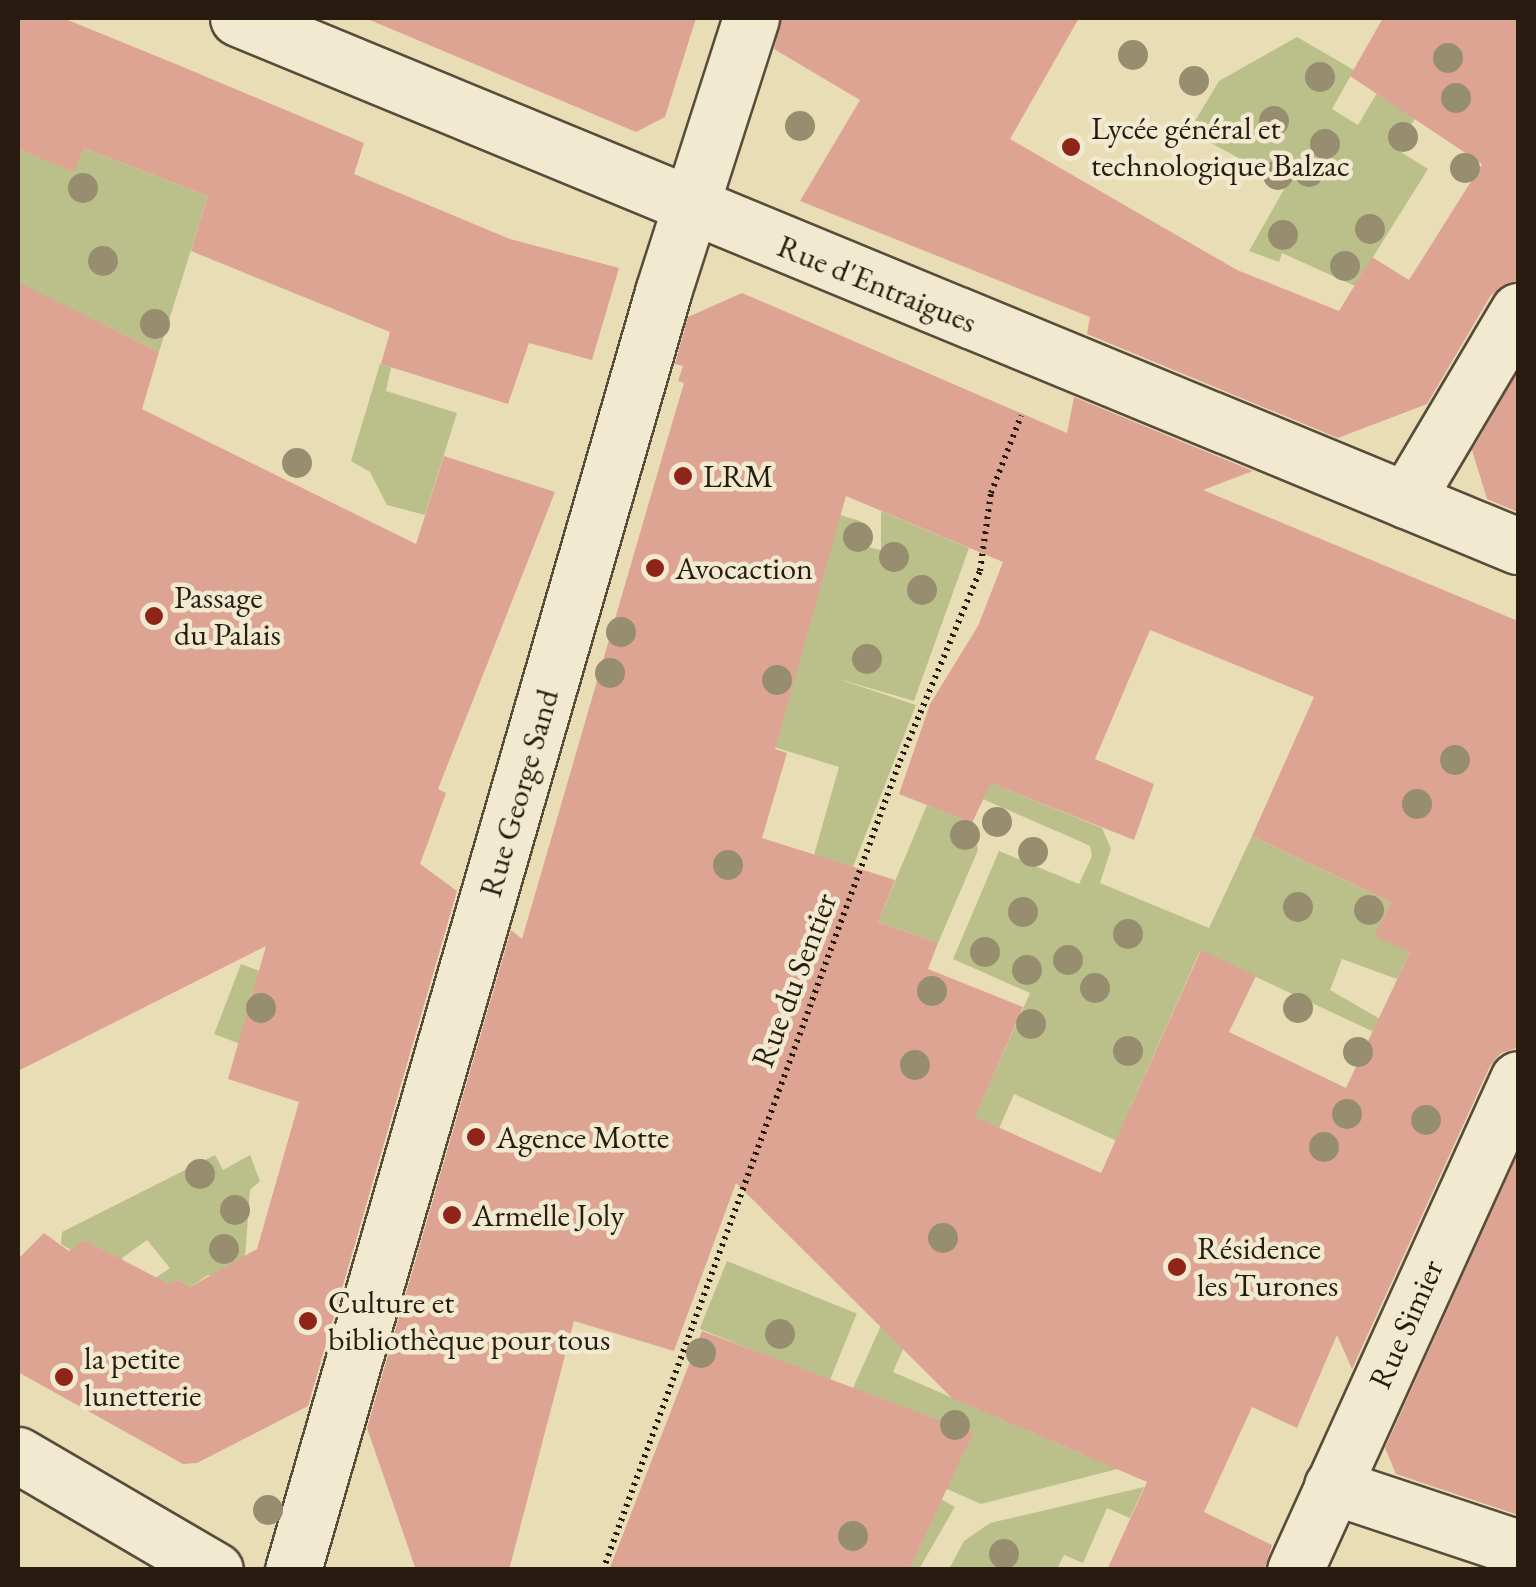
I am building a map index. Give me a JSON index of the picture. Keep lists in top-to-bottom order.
{
  "streets": {
    "street": ["Rue d'Entraigues", "Rue George Sand", "Rue Simier"],
    "path": ["Rue du Sentier"]
  },
  "crossings": [
    ["Rue d'Entraigues", "Rue George Sand"]
  ],
  "places": [
    "Lycée général et technologique Balzac",
    "LRM",
    "Avocaction",
    "Passage du Palais",
    "Agence Motte",
    "Armelle Joly",
    "Résidence les Turones",
    "Culture et bibliothèque pour tous",
    "la petite lunetterie"
  ]
}
